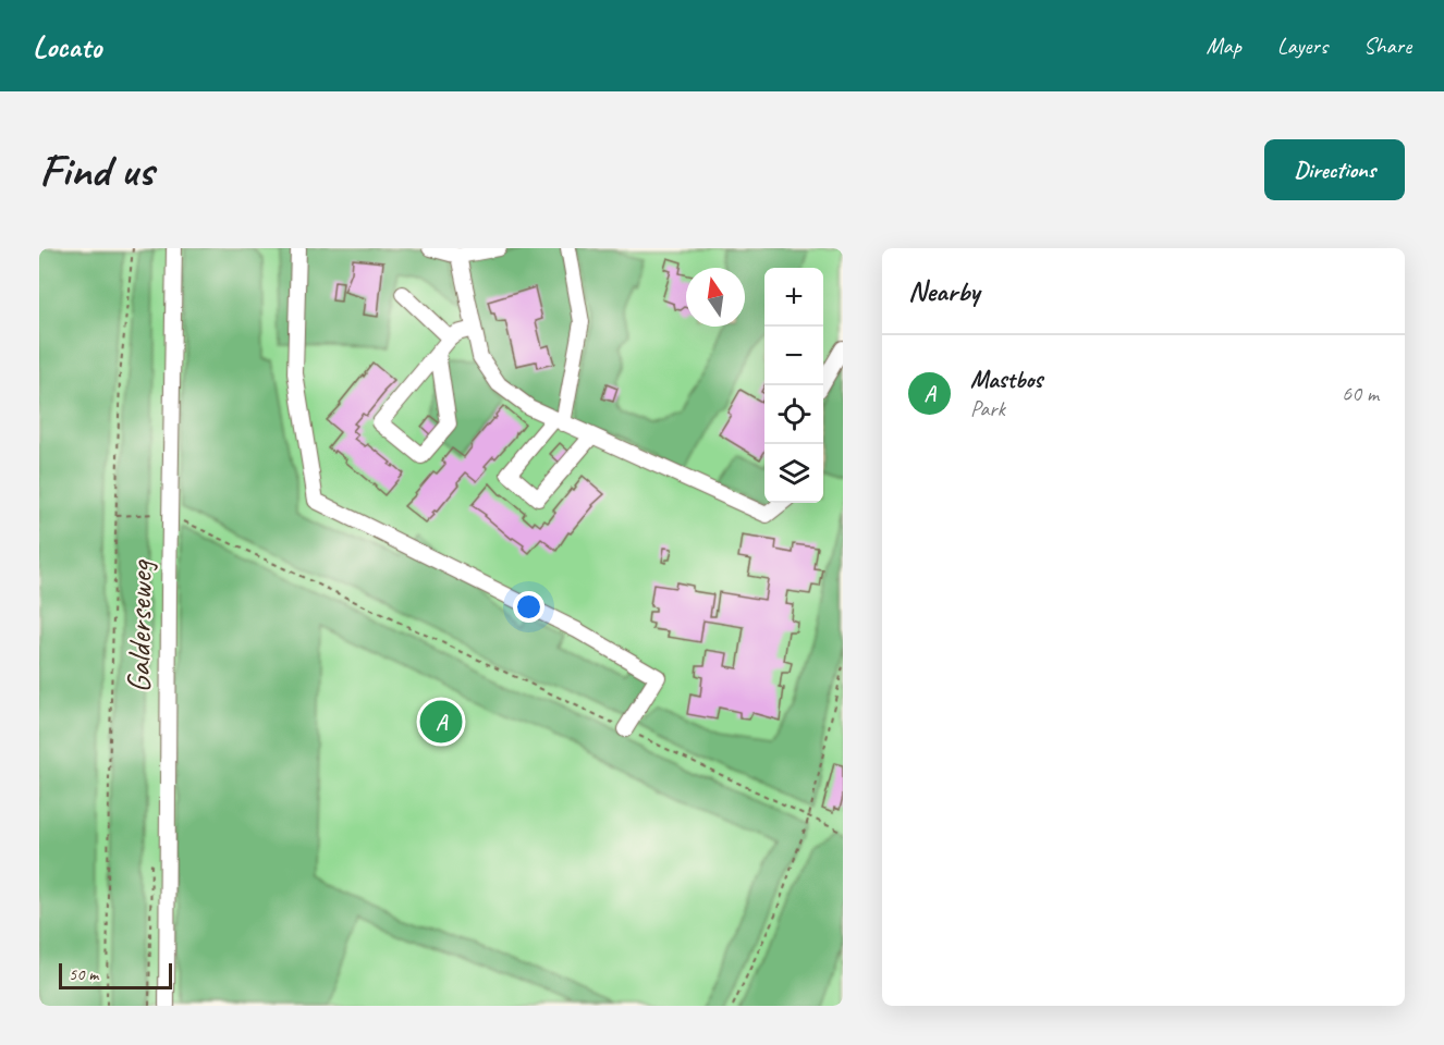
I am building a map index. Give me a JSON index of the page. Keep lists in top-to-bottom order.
{
  "streets": {
    "street": ["Galderseweg"]
  },
  "scale_bar": "50 m",
  "north": "top",
  "page": {
    "header": "Locato",
    "nav": ["Map", "Layers", "Share"],
    "buttons": "Directions",
    "title": "Find us",
    "heading": "Nearby",
    "map_buttons": ["+", "−"],
    "list": [
      {
        "mark": "A",
        "name": "Mastbos",
        "note": "Park",
        "value": "60 m"
      }
    ],
    "pins": "A",
    "scale": "50 m"
  }
}
